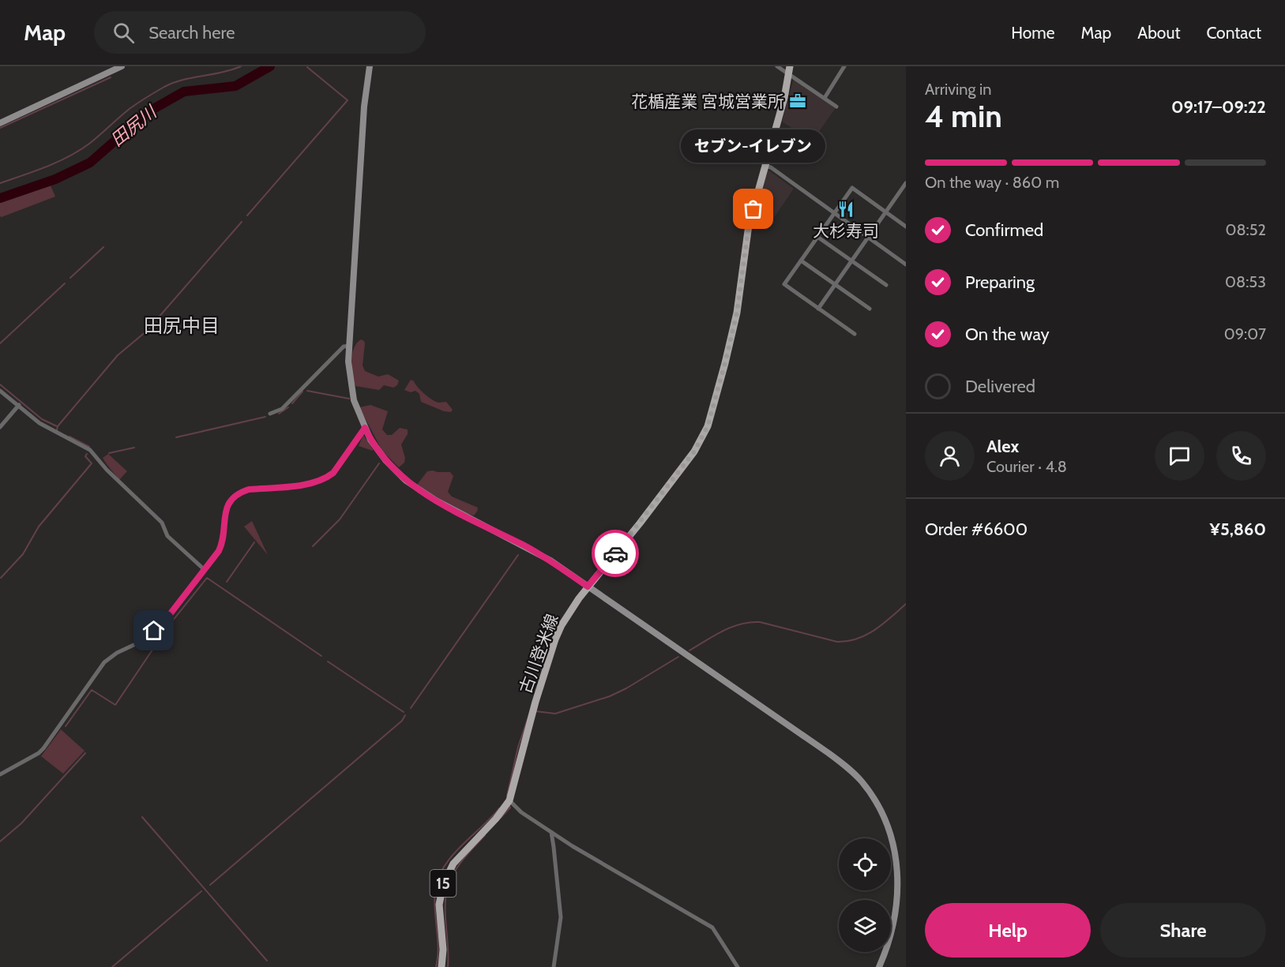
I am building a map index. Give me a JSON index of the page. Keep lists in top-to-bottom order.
{
  "streets": {
    "main road": ["古川登米線", "15"]
  },
  "districts": ["田尻中目"],
  "water": ["田尻川"],
  "places": {
    "office": ["花楯産業 宮城営業所"],
    "other": ["セブン-イレブン"],
    "restaurant": ["大杉寿司"]
  },
  "page": {
    "header": "Map",
    "search": "Search here",
    "nav": [
      "Home",
      "Map",
      "About",
      "Contact"
    ],
    "heading": ["4 min", "Arriving in", "09:17–09:22"],
    "panel": [
      "Alex",
      "Courier · 4.8",
      "Order #6600",
      "¥5,860"
    ],
    "bubble": "セブン-イレブン",
    "bar": "On the way · 860 m",
    "list": [
      ["Confirmed", "08:52"],
      ["Preparing", "08:53"],
      ["On the way", "09:07"],
      "Delivered"
    ],
    "buttons": ["Help", "Share"]
  }
}
